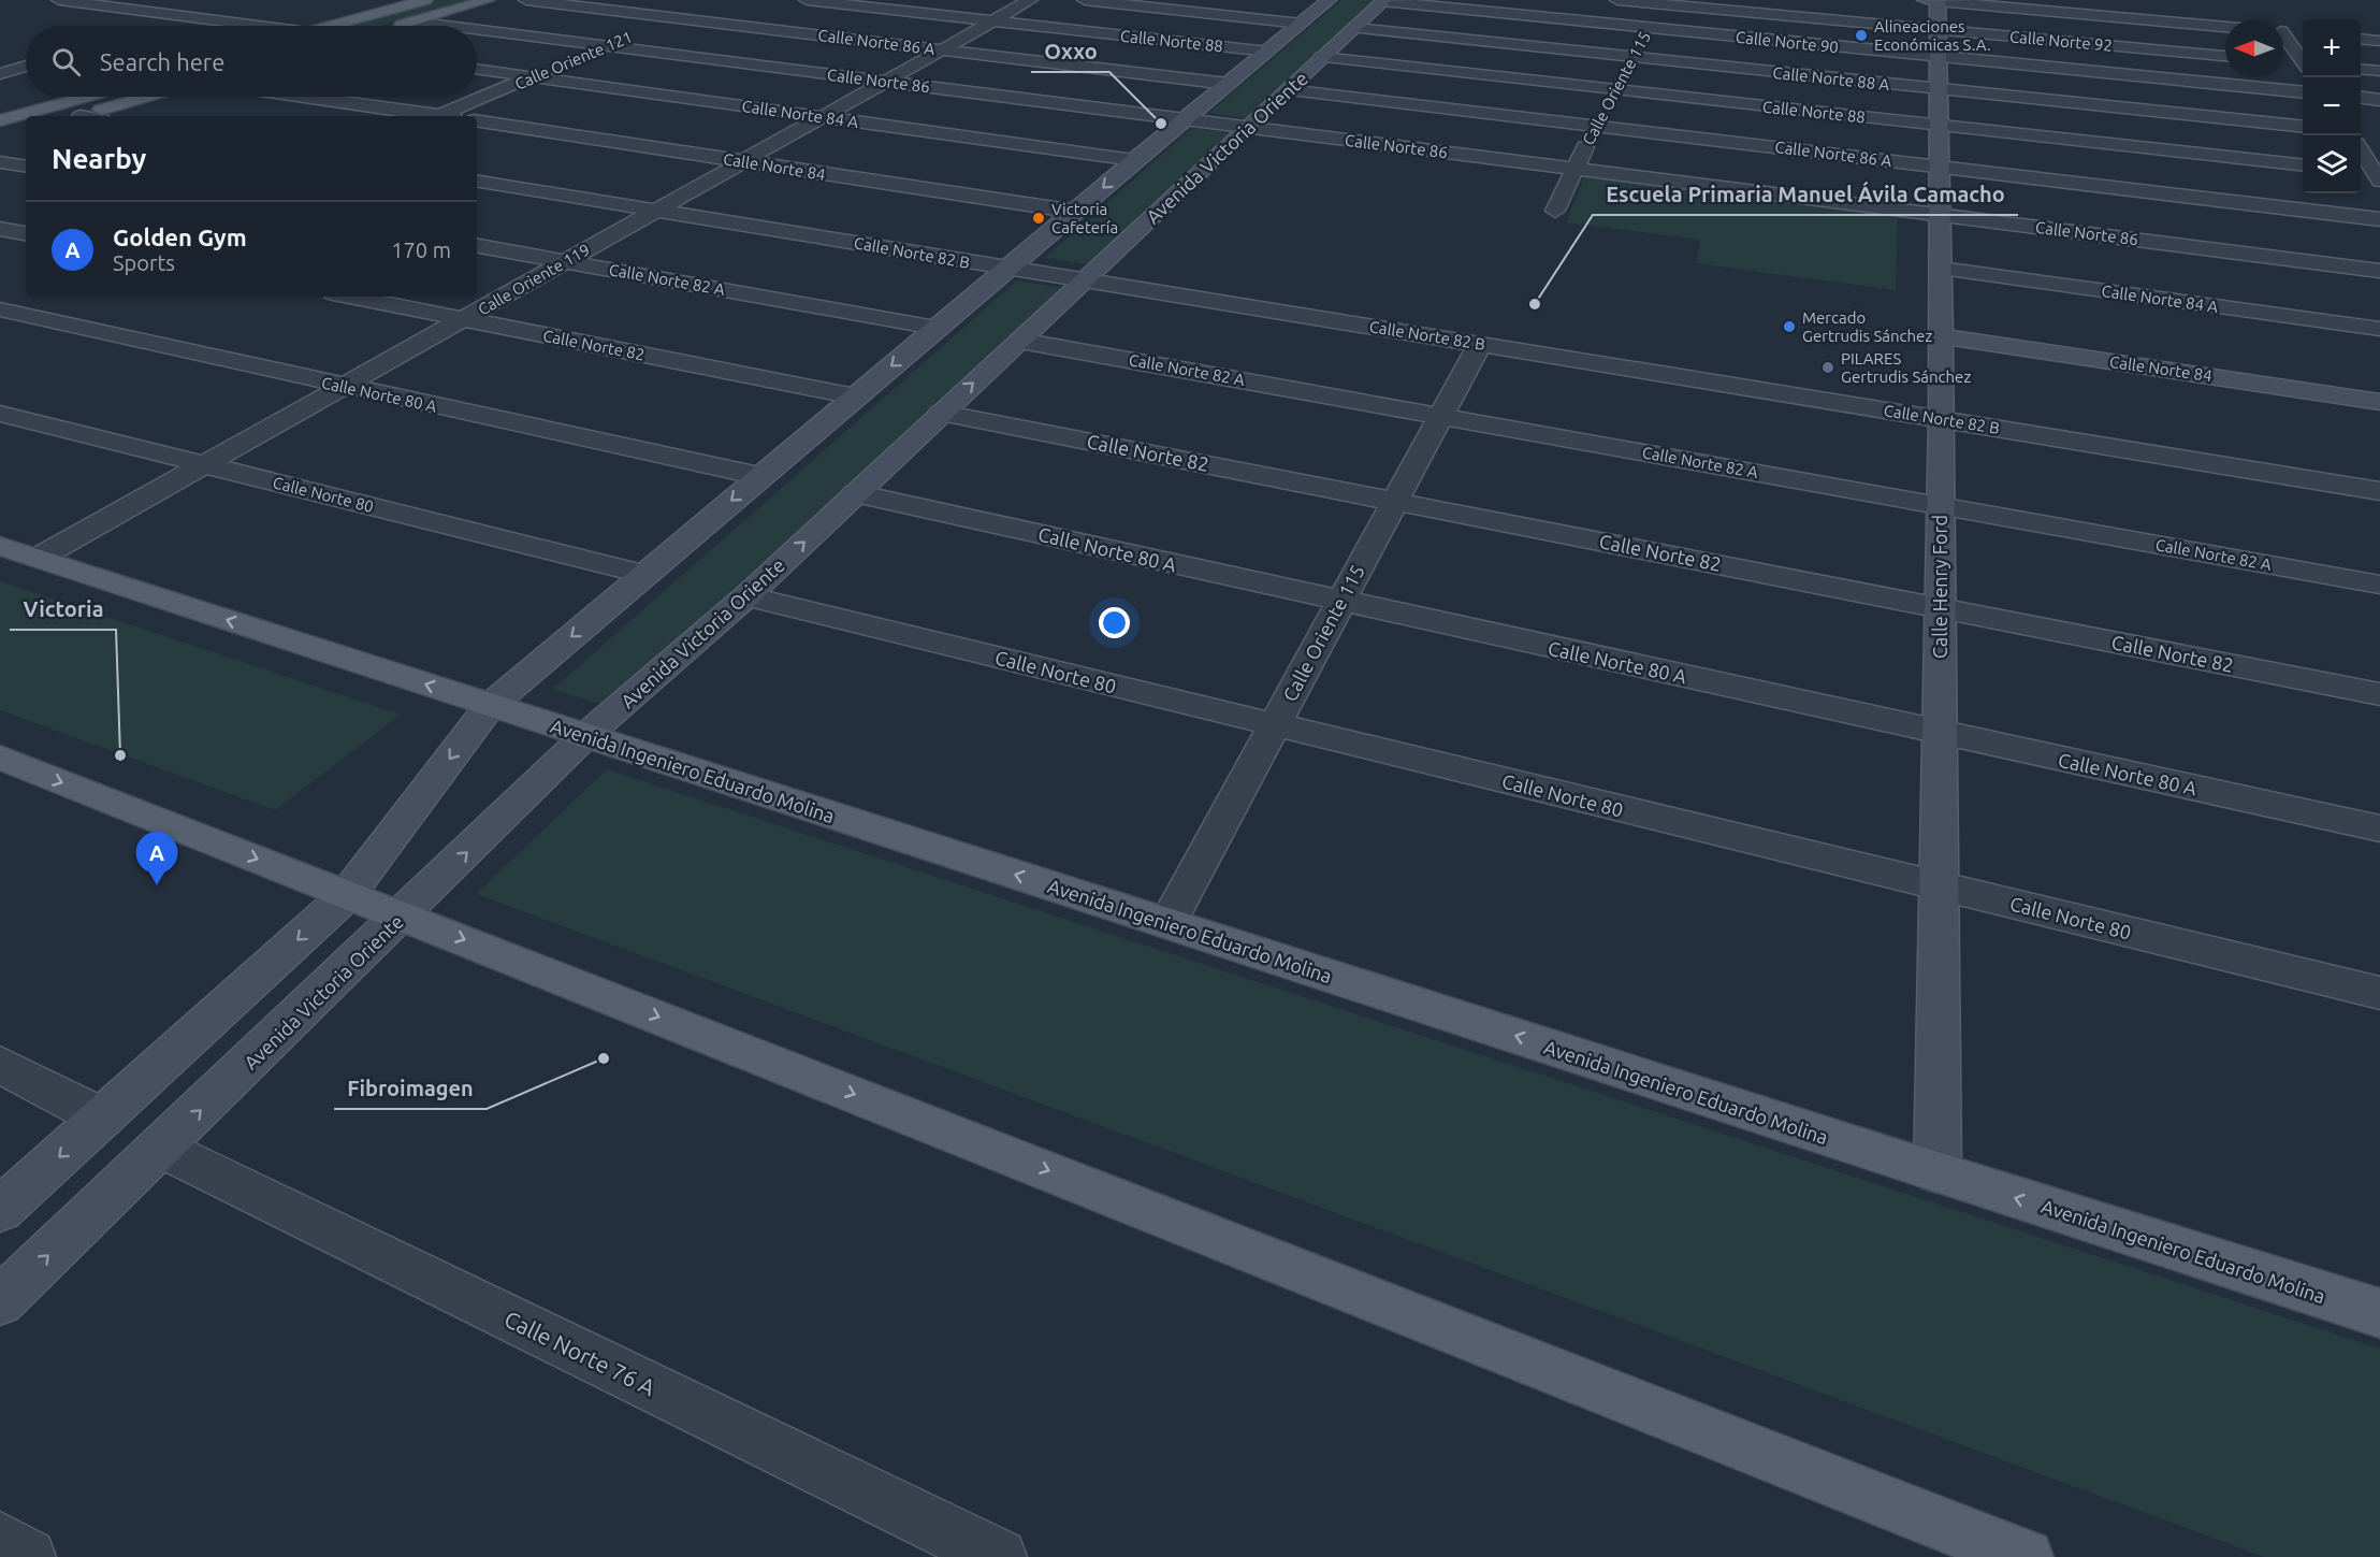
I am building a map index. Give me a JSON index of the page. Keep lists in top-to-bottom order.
{
  "streets": {
    "main road": ["Avenida Ingeniero Eduardo Molina"],
    "street": [
      "Calle Norte 88",
      "Calle Norte 92",
      "Calle Norte 86 A",
      "Calle Norte 90",
      "Calle Oriente 121",
      "Calle Norte 88 A",
      "Calle Norte 86",
      "Calle Oriente 115",
      "Calle Norte 84 A",
      "Avenida Victoria Oriente",
      "Calle Norte 84",
      "Calle Norte 82 B",
      "Calle Oriente 119",
      "Calle Norte 82 A",
      "Calle Norte 82",
      "Calle Norte 80 A",
      "Calle Norte 80",
      "Calle Henry Ford",
      "Calle Norte 76 A"
    ]
  },
  "crossings": [
    ["Calle Norte 88", "Calle Oriente 115"],
    ["Calle Norte 88", "Avenida Victoria Oriente"],
    ["Calle Norte 88", "Calle Oriente 119"],
    ["Calle Norte 88", "Calle Henry Ford"],
    ["Calle Norte 92", "Calle Norte 90"],
    ["Calle Norte 92", "Calle Oriente 115"],
    ["Calle Norte 92", "Calle Henry Ford"],
    ["Calle Norte 86 A", "Calle Oriente 121"],
    ["Calle Norte 86 A", "Calle Oriente 115"],
    ["Calle Norte 86 A", "Avenida Victoria Oriente"],
    ["Calle Norte 86 A", "Calle Oriente 119"],
    ["Calle Norte 86 A", "Calle Henry Ford"],
    ["Calle Norte 90", "Calle Oriente 115"],
    ["Calle Norte 90", "Avenida Victoria Oriente"],
    ["Calle Norte 90", "Calle Henry Ford"],
    ["Calle Oriente 121", "Calle Norte 86"],
    ["Calle Oriente 121", "Calle Norte 84 A"],
    ["Calle Norte 88 A", "Calle Oriente 115"],
    ["Calle Norte 88 A", "Avenida Victoria Oriente"],
    ["Calle Norte 88 A", "Calle Henry Ford"],
    ["Calle Norte 86", "Calle Oriente 115"],
    ["Calle Norte 86", "Avenida Victoria Oriente"],
    ["Calle Norte 86", "Calle Oriente 119"],
    ["Calle Norte 86", "Calle Henry Ford"],
    ["Calle Oriente 115", "Calle Norte 82 B"],
    ["Calle Oriente 115", "Calle Norte 82 A"],
    ["Calle Oriente 115", "Calle Norte 82"],
    ["Calle Oriente 115", "Calle Norte 80 A"],
    ["Calle Oriente 115", "Calle Norte 80"],
    ["Calle Oriente 115", "Avenida Ingeniero Eduardo Molina"],
    ["Calle Norte 84 A", "Calle Oriente 119"],
    ["Calle Norte 84 A", "Calle Henry Ford"],
    ["Avenida Victoria Oriente", "Calle Norte 82 B"],
    ["Avenida Victoria Oriente", "Calle Norte 82 A"],
    ["Avenida Victoria Oriente", "Calle Norte 82"],
    ["Avenida Victoria Oriente", "Calle Norte 80 A"],
    ["Avenida Victoria Oriente", "Calle Norte 80"],
    ["Avenida Victoria Oriente", "Avenida Ingeniero Eduardo Molina"],
    ["Avenida Victoria Oriente", "Calle Norte 76 A"],
    ["Calle Norte 84", "Calle Oriente 119"],
    ["Calle Norte 84", "Calle Henry Ford"],
    ["Calle Norte 82 B", "Calle Oriente 119"],
    ["Calle Norte 82 B", "Calle Henry Ford"],
    ["Calle Oriente 119", "Calle Norte 82 A"],
    ["Calle Oriente 119", "Calle Norte 82"],
    ["Calle Oriente 119", "Calle Norte 80 A"],
    ["Calle Oriente 119", "Calle Norte 80"],
    ["Calle Oriente 119", "Avenida Ingeniero Eduardo Molina"],
    ["Calle Norte 82 A", "Calle Henry Ford"],
    ["Calle Norte 82", "Calle Henry Ford"],
    ["Calle Norte 80 A", "Calle Henry Ford"],
    ["Calle Norte 80", "Calle Henry Ford"],
    ["Calle Henry Ford", "Avenida Ingeniero Eduardo Molina"]
  ],
  "places": [
    "Alineaciones Económicas S.A.",
    "Oxxo",
    "Victoria Cafetería",
    "Escuela Primaria Manuel Ávila Camacho",
    "Mercado Gertrudis Sánchez",
    "PILARES Gertrudis Sánchez",
    "Victoria",
    "Fibroimagen"
  ],
  "north": "left",
  "page": {
    "map_buttons": ["+", "−"],
    "search": "Search here",
    "heading": "Nearby",
    "list": [
      {
        "mark": "A",
        "name": "Golden Gym",
        "note": "Sports",
        "value": "170 m"
      }
    ],
    "pins": "A"
  }
}
